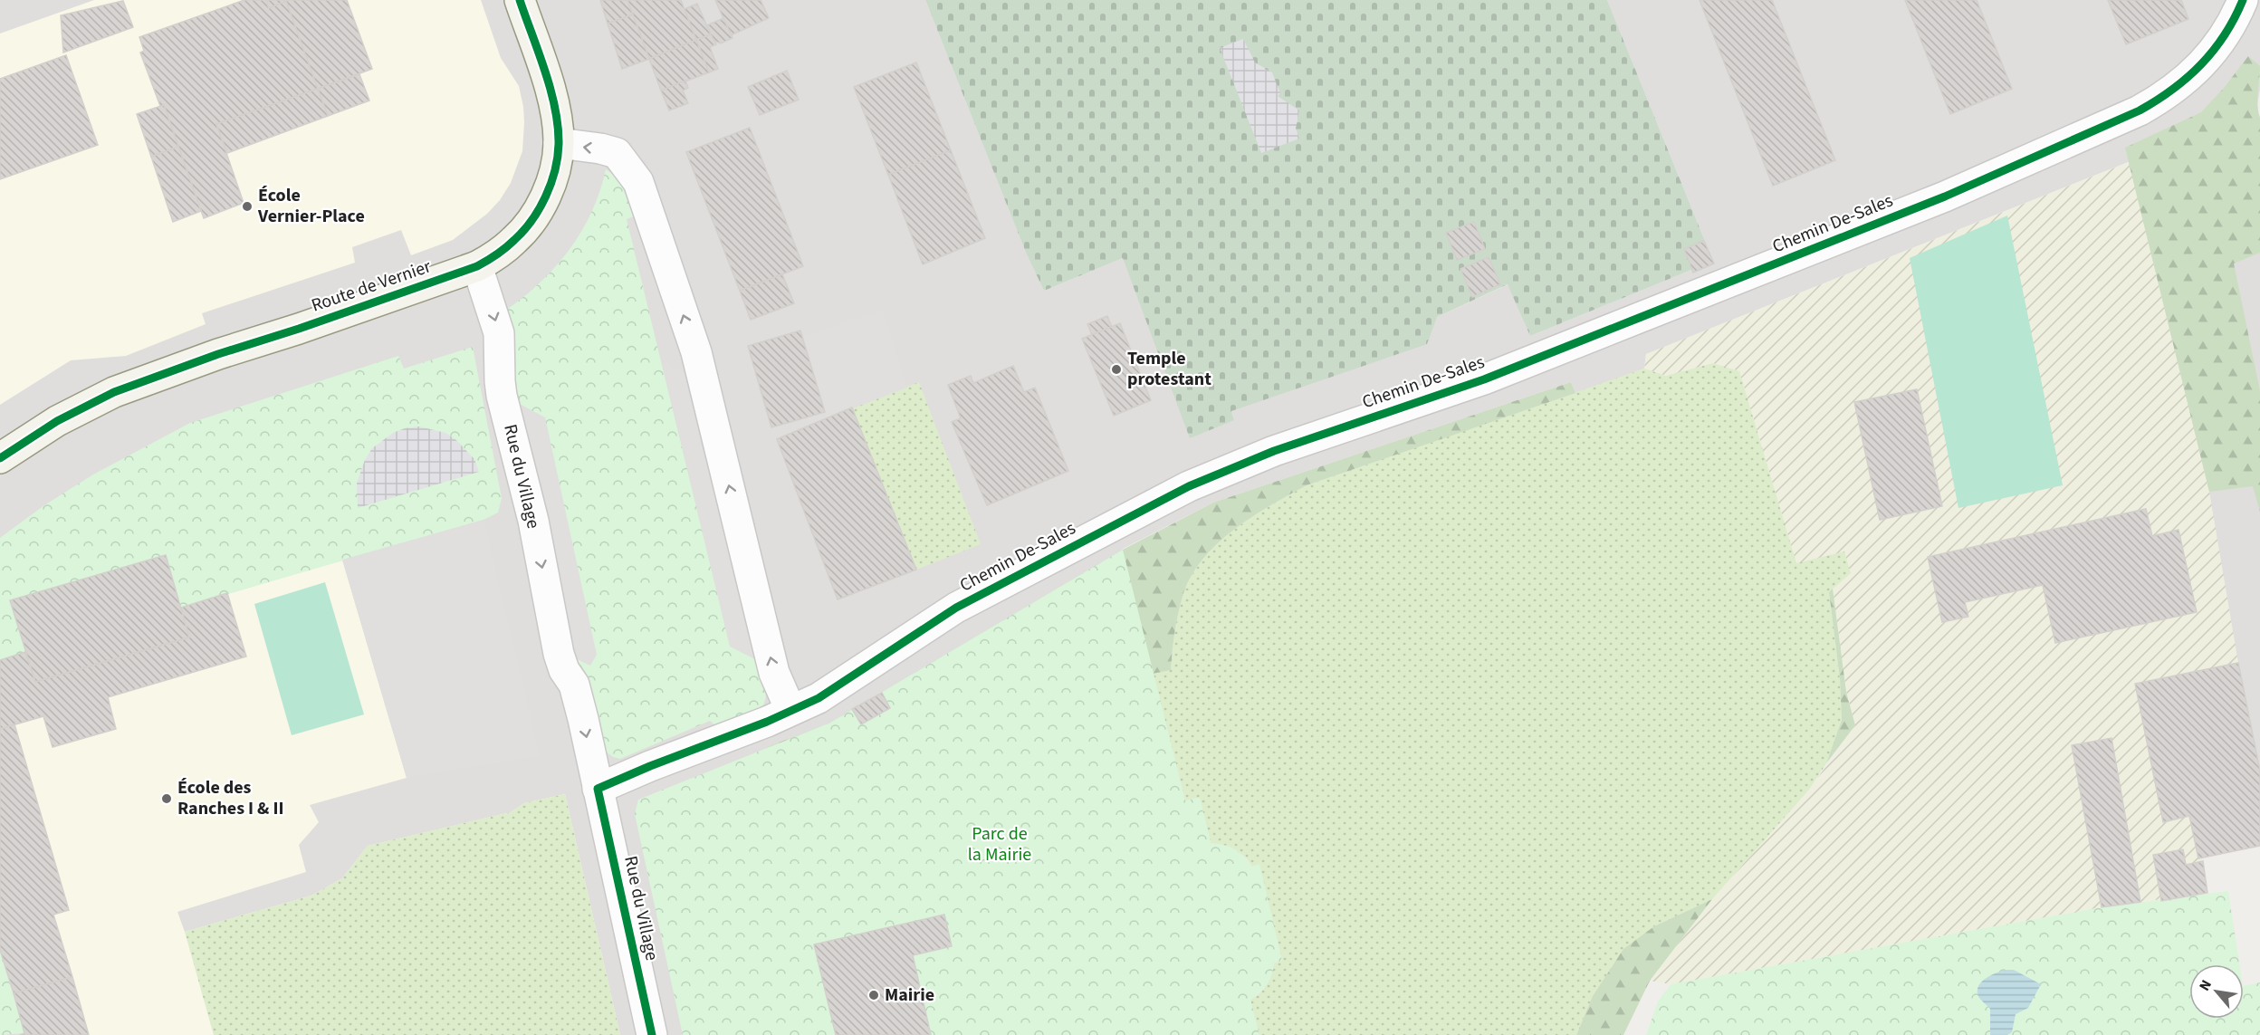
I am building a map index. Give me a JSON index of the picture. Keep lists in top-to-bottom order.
{
  "streets": {
    "street": ["Chemin De-Sales", "Route de Vernier", "Rue du Village"]
  },
  "crossings": [
    ["Chemin De-Sales", "Rue du Village"],
    ["Route de Vernier", "Rue du Village"]
  ],
  "parks": ["Parc de la Mairie"],
  "places": [
    "École Vernier-Place",
    "Temple protestant",
    "École des Ranches I & II",
    "Mairie"
  ],
  "north": "top left"
}
